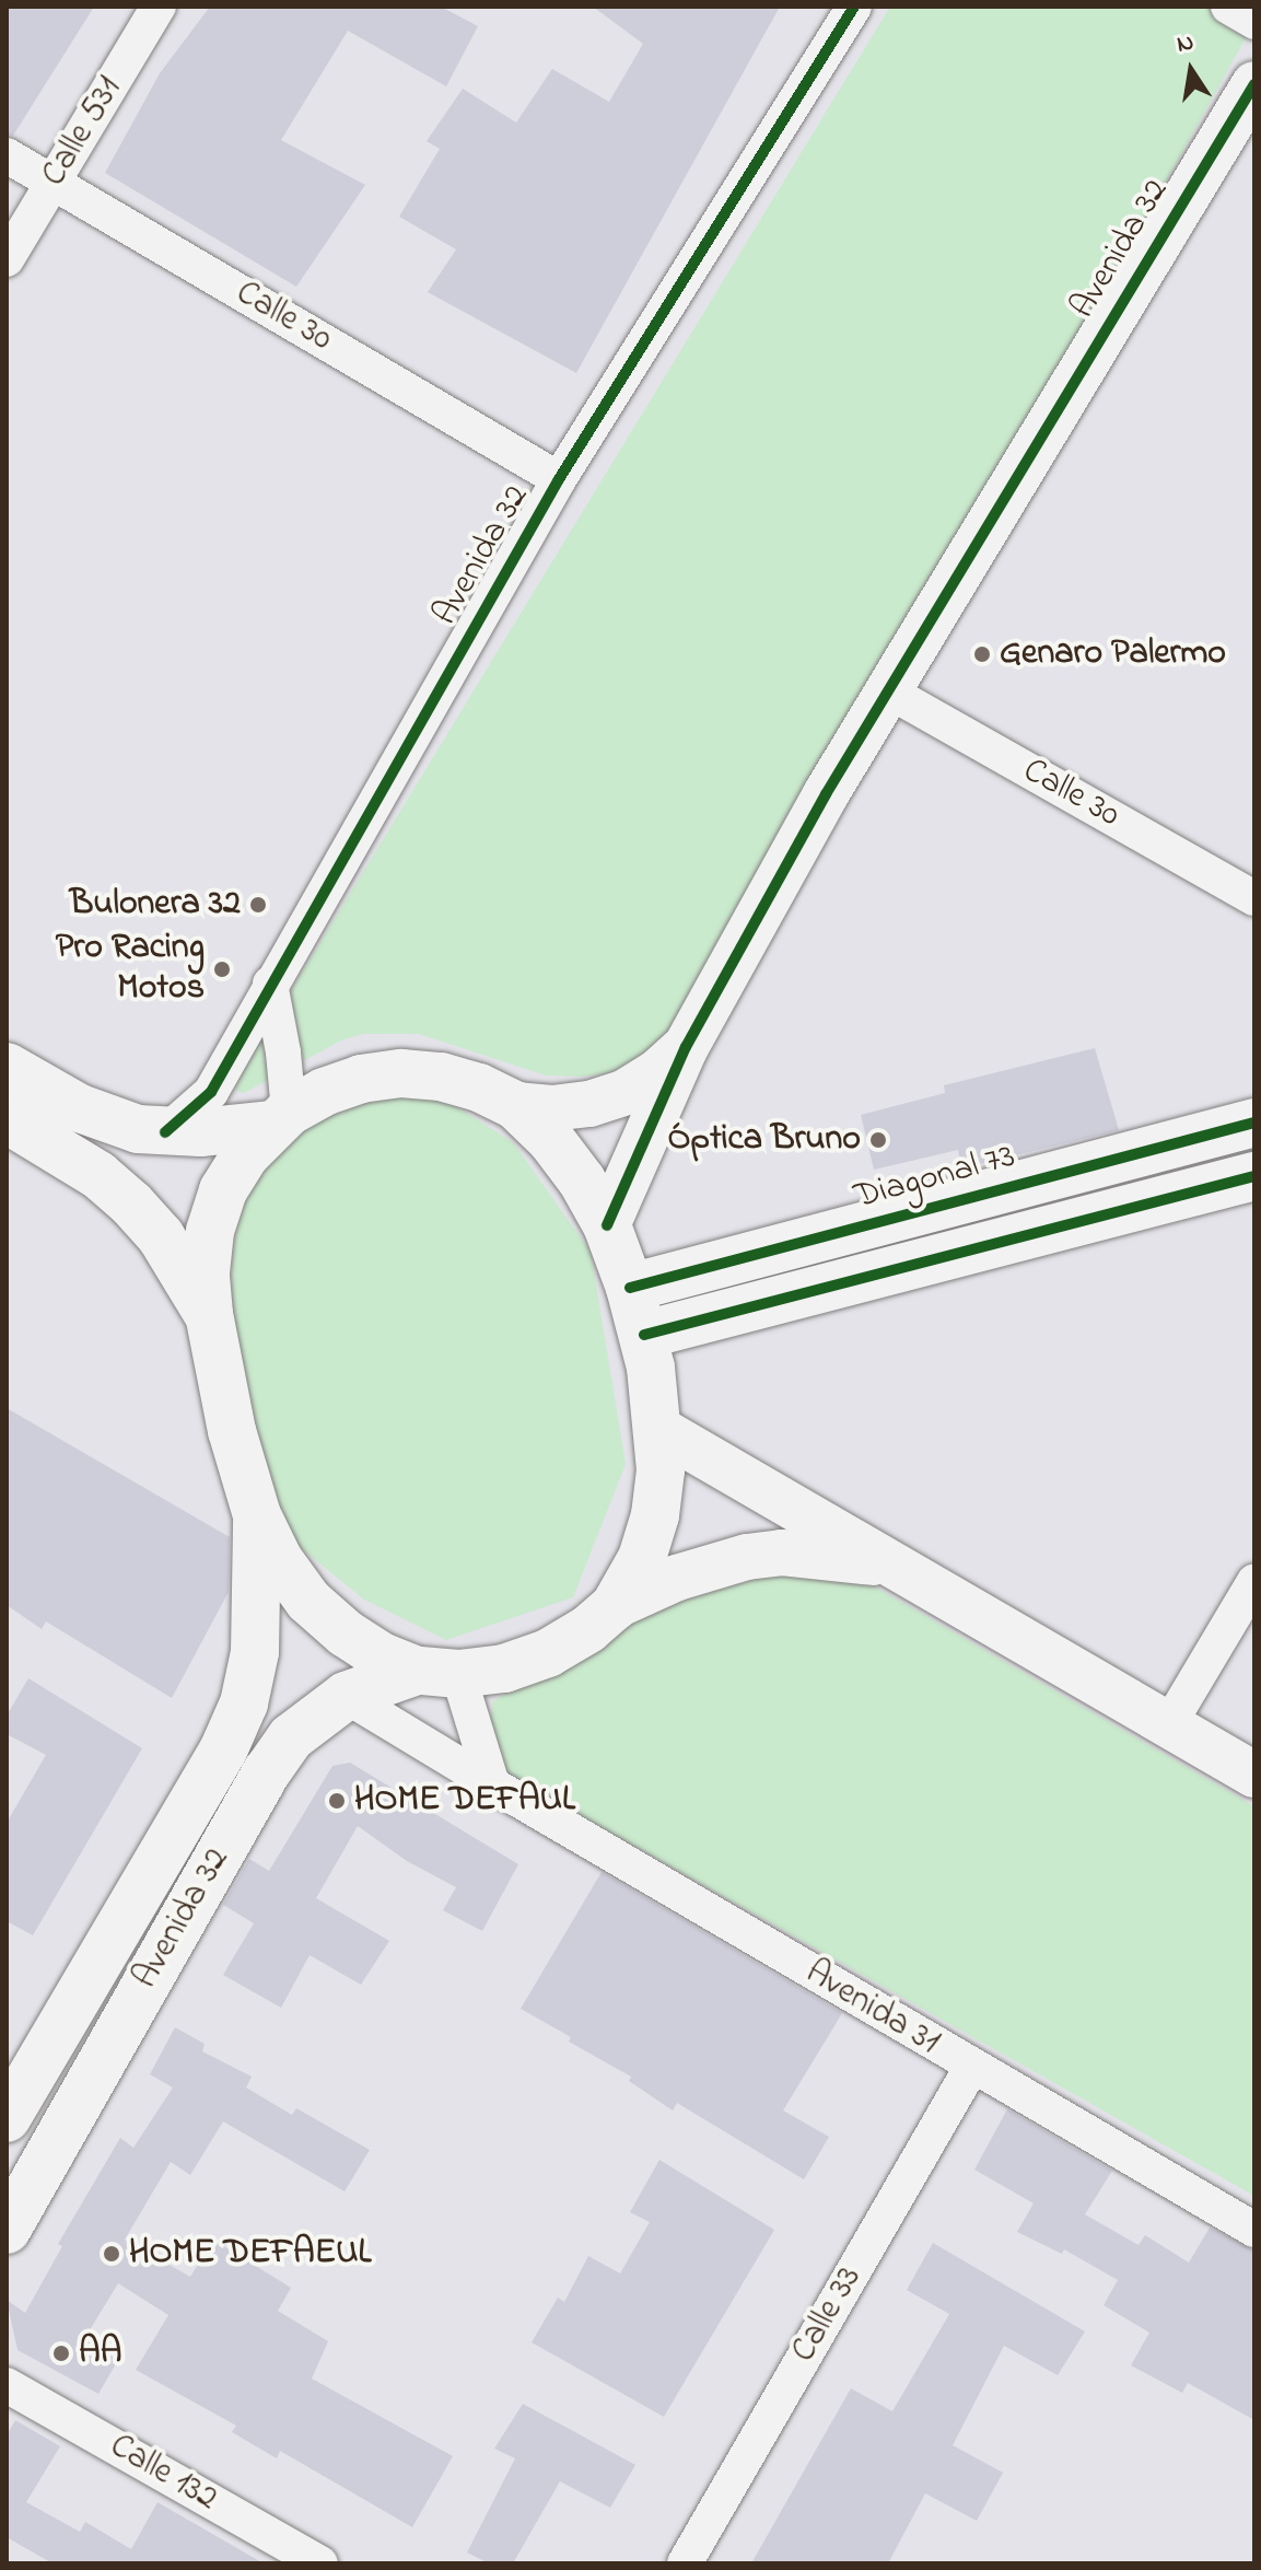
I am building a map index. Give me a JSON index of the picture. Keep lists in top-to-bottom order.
{
  "streets": {
    "main road": ["Avenida 32", "Diagonal 73"],
    "street": [
      "Calle 531",
      "Calle 30",
      "Avenida 31",
      "Calle 33",
      "Calle 132"
    ]
  },
  "crossings": [
    ["Calle 531", "Calle 30"],
    ["Avenida 32", "Calle 30"],
    ["Avenida 32", "Avenida 31"],
    ["Avenida 31", "Calle 33"]
  ],
  "places": [
    "Genaro Palermo",
    "Bulonera 32",
    "Pro Racing Motos",
    "Óptica Bruno",
    "HOME DEFAUL",
    "HOME DEFAEUL",
    "AA"
  ],
  "north": "top"
}
